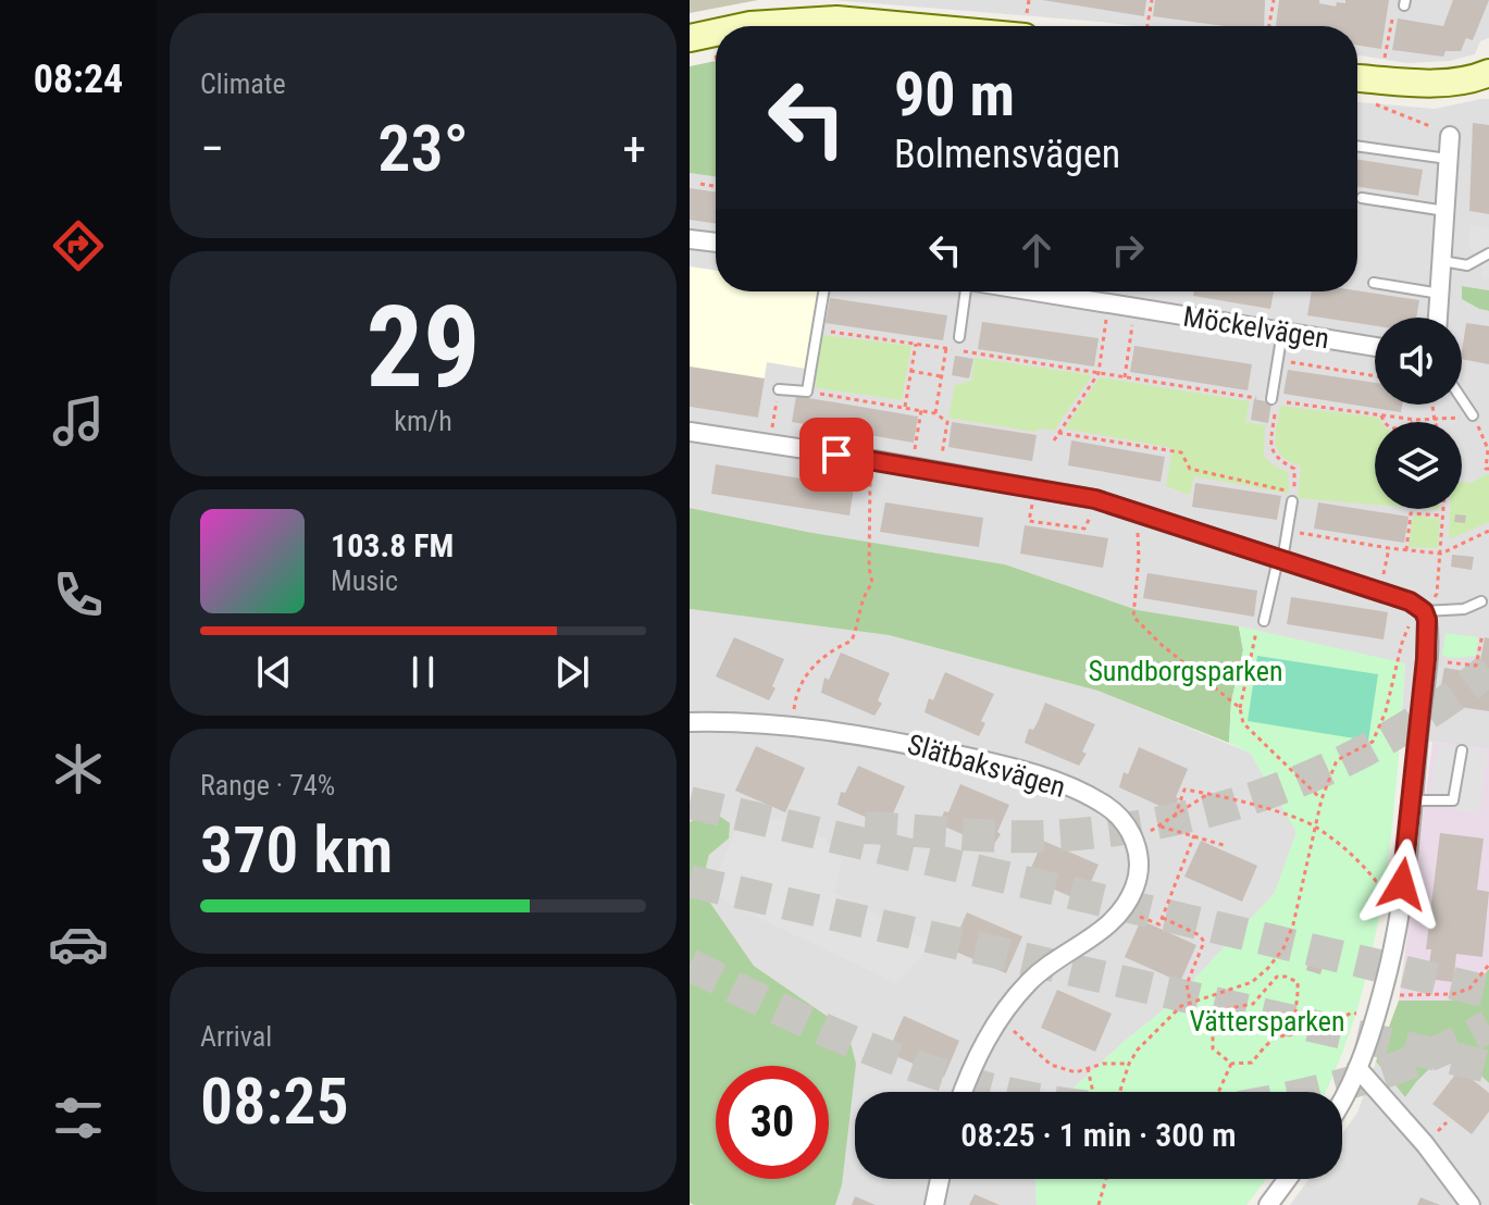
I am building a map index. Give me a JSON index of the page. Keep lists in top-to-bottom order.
{
  "streets": {
    "street": ["Möckelvägen", "Slätbaksvägen"]
  },
  "parks": ["Sundborgsparken", "Vättersparken"],
  "page": {
    "tabs": "08:24",
    "tile": [
      "Climate",
      ["29", "km/h"],
      ["Range · 74%", "370 km"],
      ["Arrival", "08:25"]
    ],
    "turn": ["90 m", "Bolmensvägen"],
    "heat": ["−", "23°", "+"],
    "song": ["103.8 FM", "Music"],
    "limit": "30",
    "trip": "08:25 · 1 min · 300 m"
  }
}
